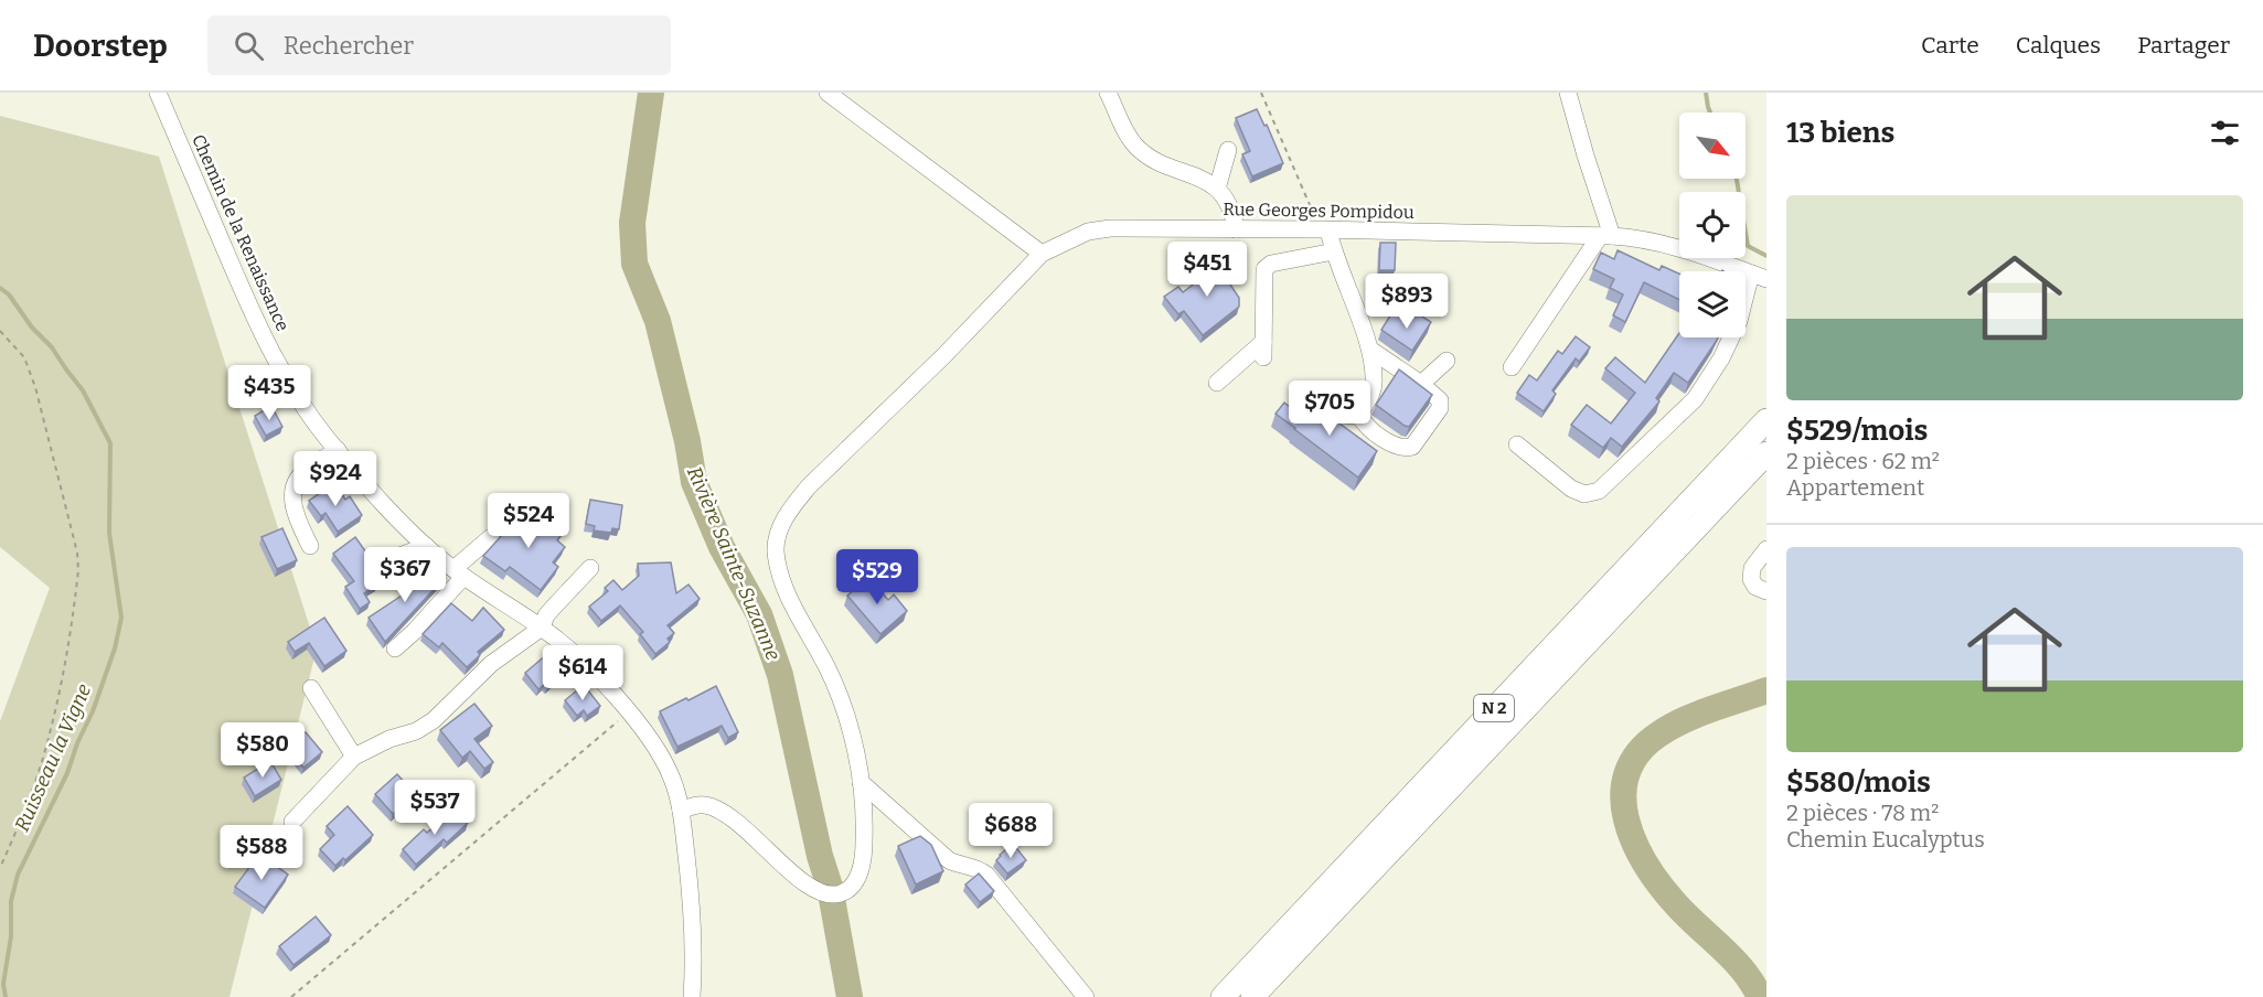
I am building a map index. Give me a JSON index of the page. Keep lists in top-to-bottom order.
{
  "streets": {
    "highway": ["N 2"],
    "street": ["Rue Georges Pompidou", "Chemin de la Renaissance"]
  },
  "water": ["Rivière Sainte-Suzanne", "Ruisseau la Vigne"],
  "north": "bottom right",
  "page": {
    "header": "Doorstep",
    "search": "Rechercher",
    "nav": ["Carte", "Calques", "Partager"],
    "heading": "13 biens",
    "list": [
      {
        "name": "$529/mois",
        "note": "2 pièces · 62 m² · Appartement"
      },
      {
        "name": "$580/mois",
        "note": "2 pièces · 78 m² · Chemin Eucalyptus"
      }
    ],
    "price": [
      "$451",
      "$893",
      "$435",
      "$705",
      "$924",
      "$524",
      "$367",
      "$529",
      "$614",
      "$580",
      "$537",
      "$688",
      "$588"
    ]
  }
}
